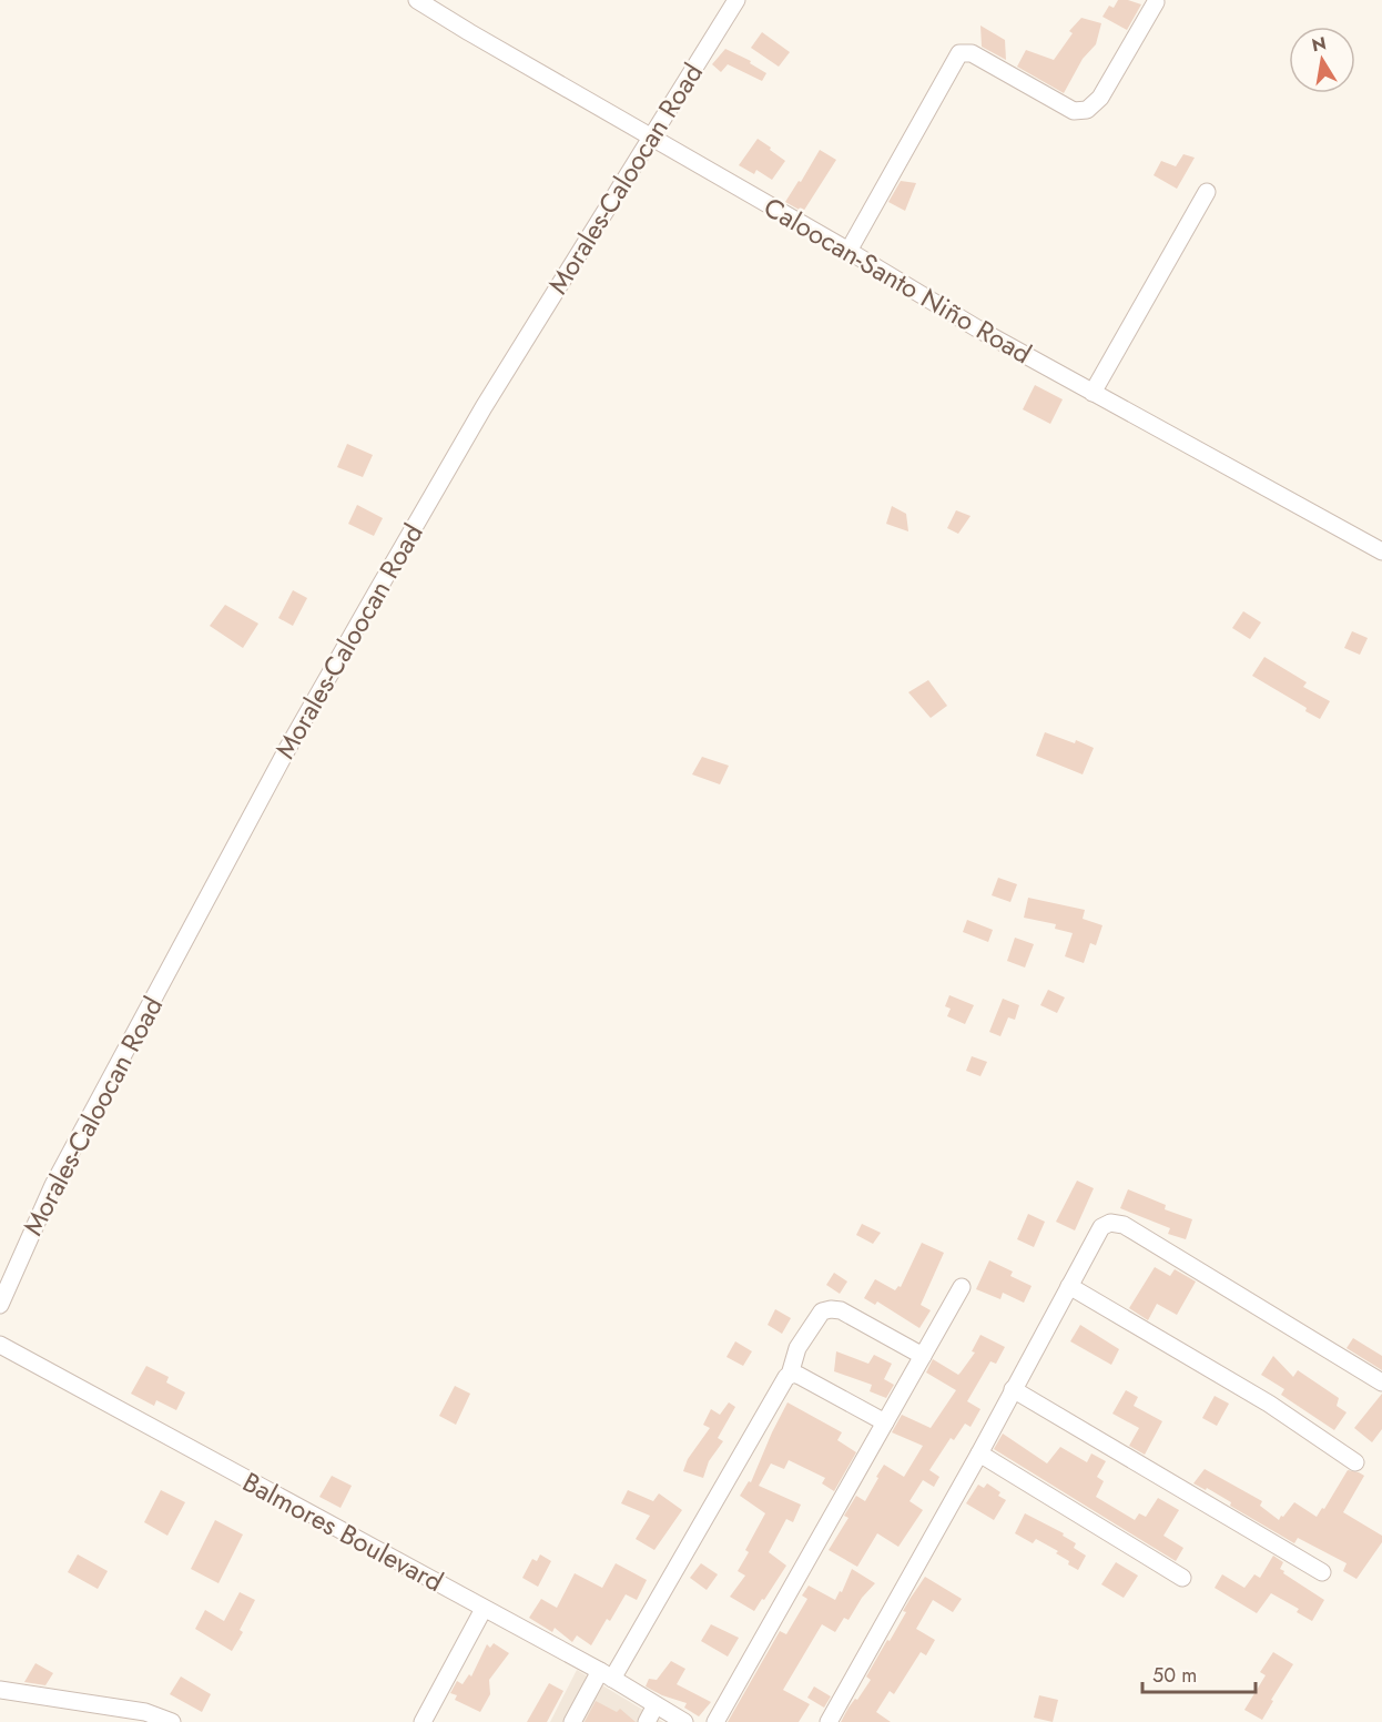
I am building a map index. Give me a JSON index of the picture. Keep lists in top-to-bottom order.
{
  "streets": {
    "street": ["Morales-Caloocan Road", "Caloocan-Santo Niño Road", "Balmores Boulevard"]
  },
  "crossings": [
    ["Morales-Caloocan Road", "Caloocan-Santo Niño Road"]
  ],
  "scale_bar": "50 m",
  "north": "top"
}
